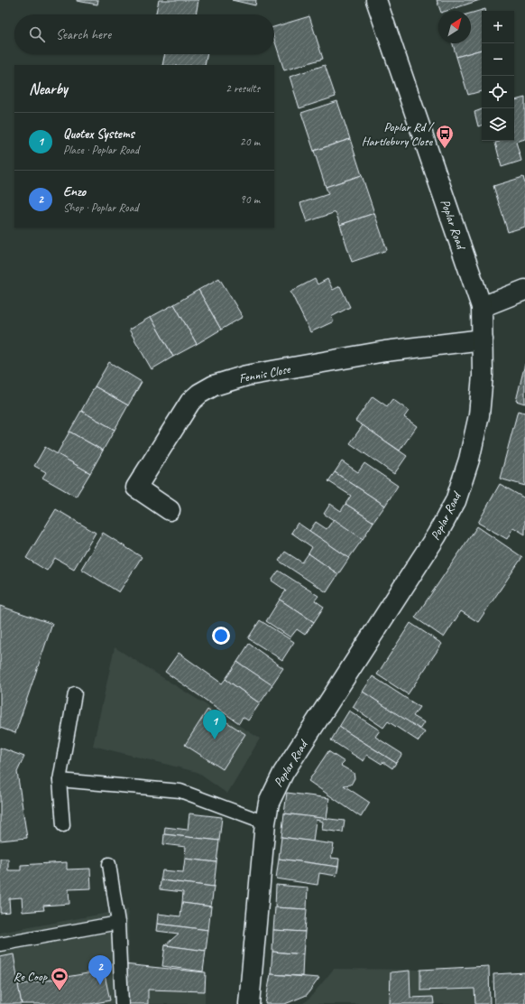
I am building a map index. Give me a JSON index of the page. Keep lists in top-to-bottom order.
{
  "streets": {
    "street": ["Poplar Road", "Fennis Close"]
  },
  "crossings": [
    ["Poplar Road", "Fennis Close"]
  ],
  "places": {
    "bus stop": ["Poplar Rd / Hartlebury Close"],
    "sports": ["Re Coop"]
  },
  "north": "top right",
  "page": {
    "map_buttons": ["+", "−"],
    "search": "Search here",
    "heading": ["Nearby", "2 results"],
    "list": [
      {
        "mark": "1",
        "name": "Quotex Systems",
        "note": "Place · Poplar Road",
        "value": "20 m"
      },
      {
        "mark": "2",
        "name": "Enzo",
        "note": "Shop · Poplar Road",
        "value": "90 m"
      }
    ],
    "pins": ["1", "2"]
  }
}
